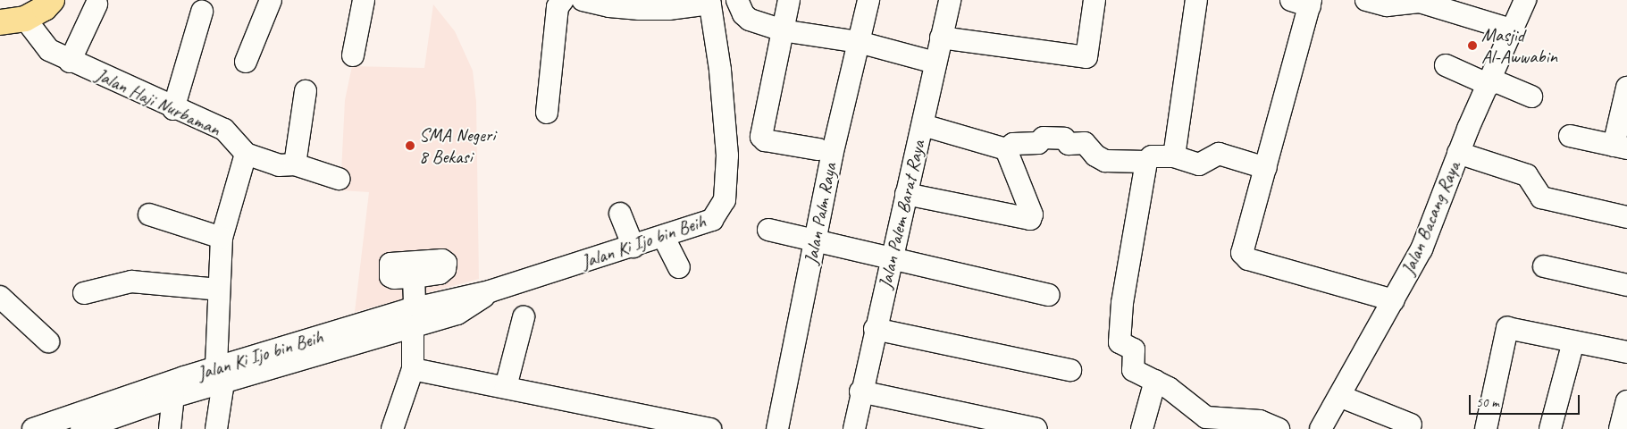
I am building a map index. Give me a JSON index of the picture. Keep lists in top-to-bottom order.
{
  "streets": {
    "street": [
      "Jalan Haji Nurbaman",
      "Jalan Palm Raya",
      "Jalan Palem Barat Raya",
      "Jalan Bacang Raya",
      "Jalan Ki Ijo bin Beih"
    ]
  },
  "places": ["Masjid Al-Awwabin", "SMA Negeri 8 Bekasi"],
  "scale_bar": "50 m"
}
